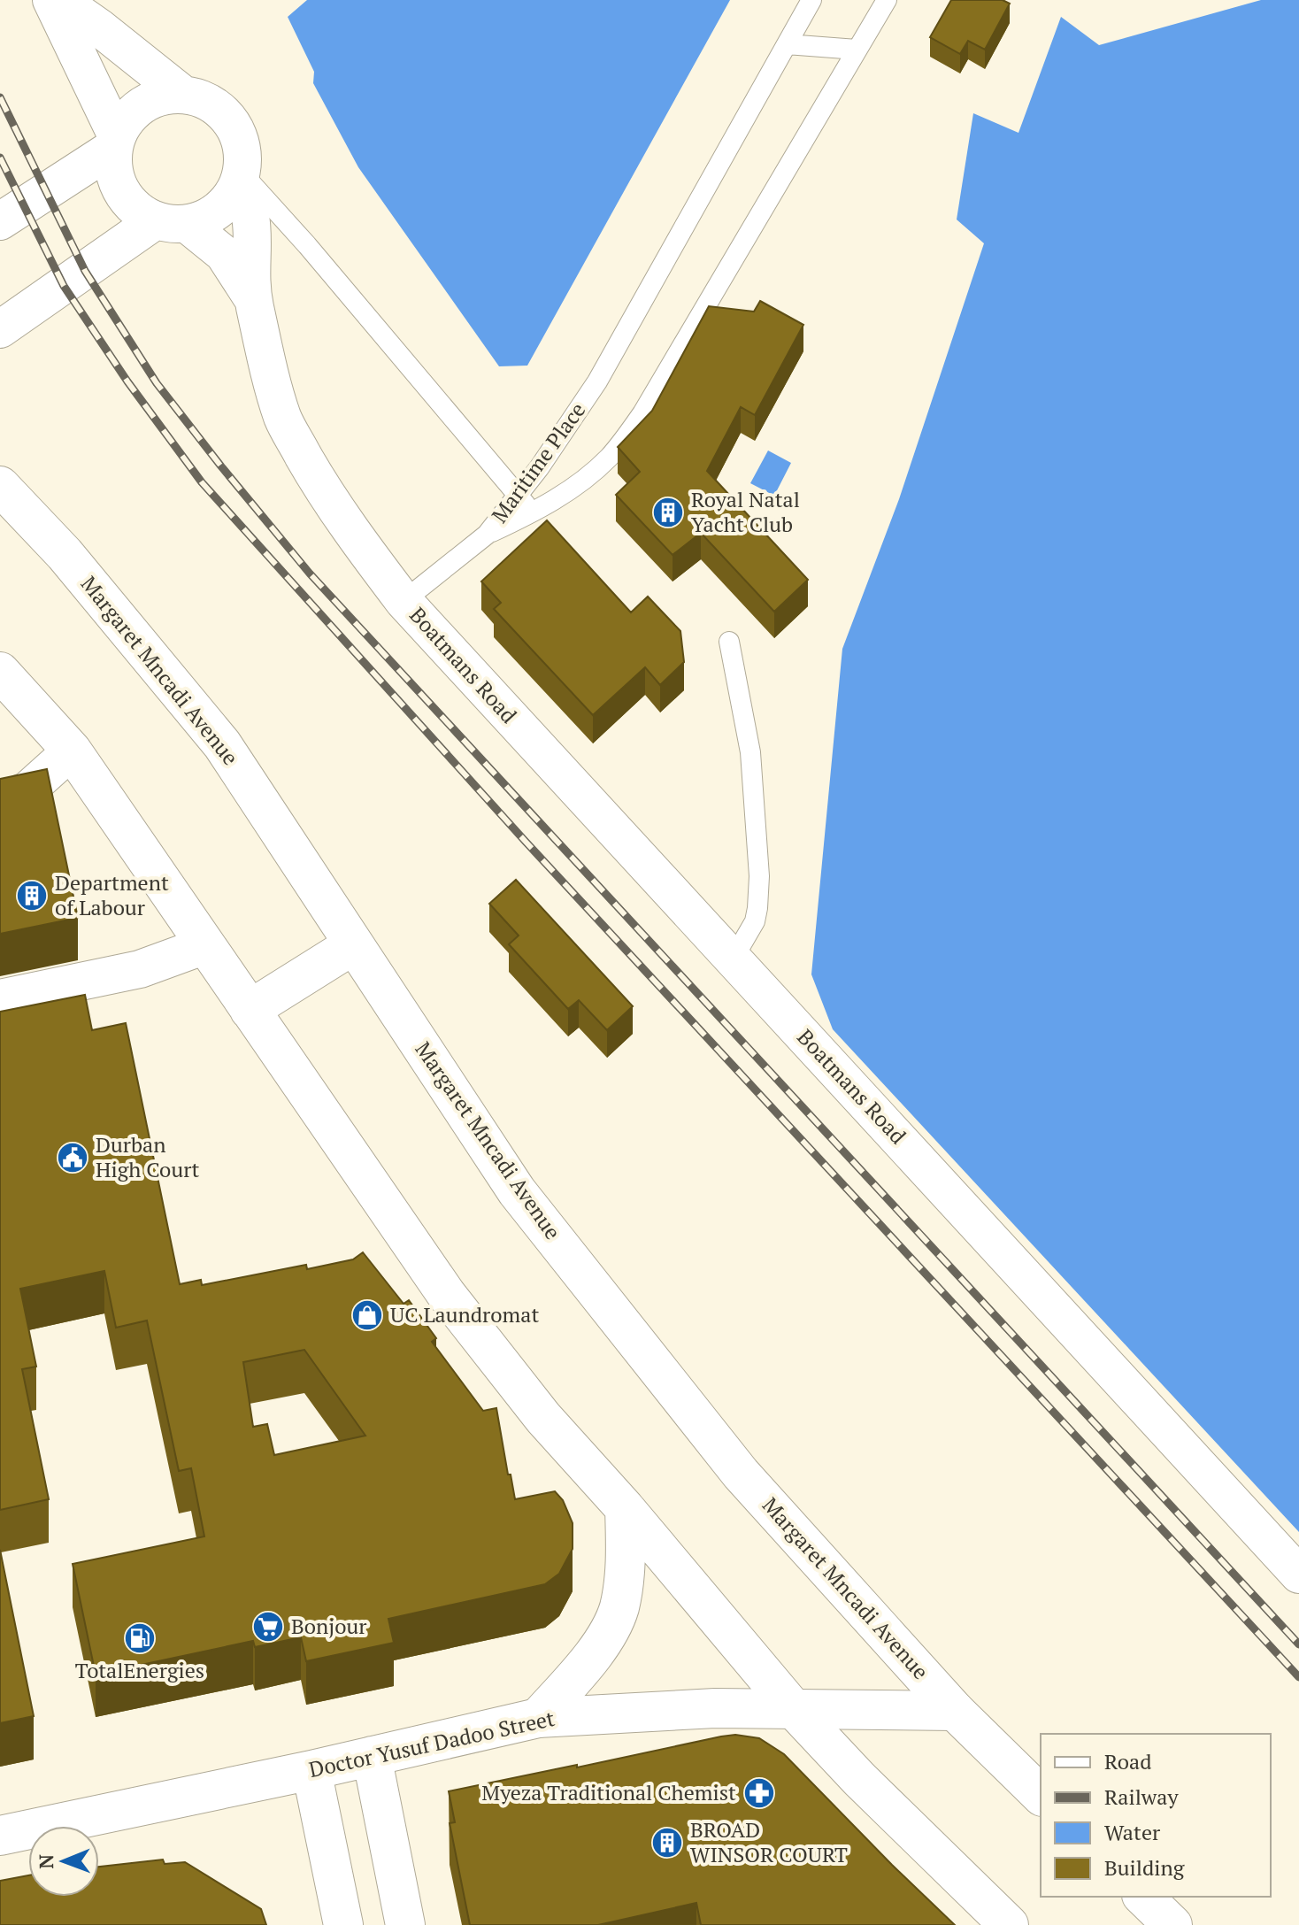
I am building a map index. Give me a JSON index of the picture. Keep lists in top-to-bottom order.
{
  "streets": {
    "main road": ["Margaret Mncadi Avenue", "Doctor Yusuf Dadoo Street"],
    "street": ["Boatmans Road"],
    "lane": ["Maritime Place"]
  },
  "crossings": [
    ["Maritime Place", "Boatmans Road"],
    ["Margaret Mncadi Avenue", "Doctor Yusuf Dadoo Street"]
  ],
  "places": {
    "building": ["Royal Natal Yacht Club", "Department of Labour", "BROAD WINSOR COURT"],
    "public building": ["Durban High Court"],
    "shop": ["UC Laundromat"],
    "supermarket": ["Bonjour"],
    "fuel station": ["TotalEnergies"],
    "pharmacy": ["Myeza Traditional Chemist"]
  },
  "legend": [
    "Road",
    "Railway",
    "Water",
    "Building"
  ],
  "north": "left"
}
